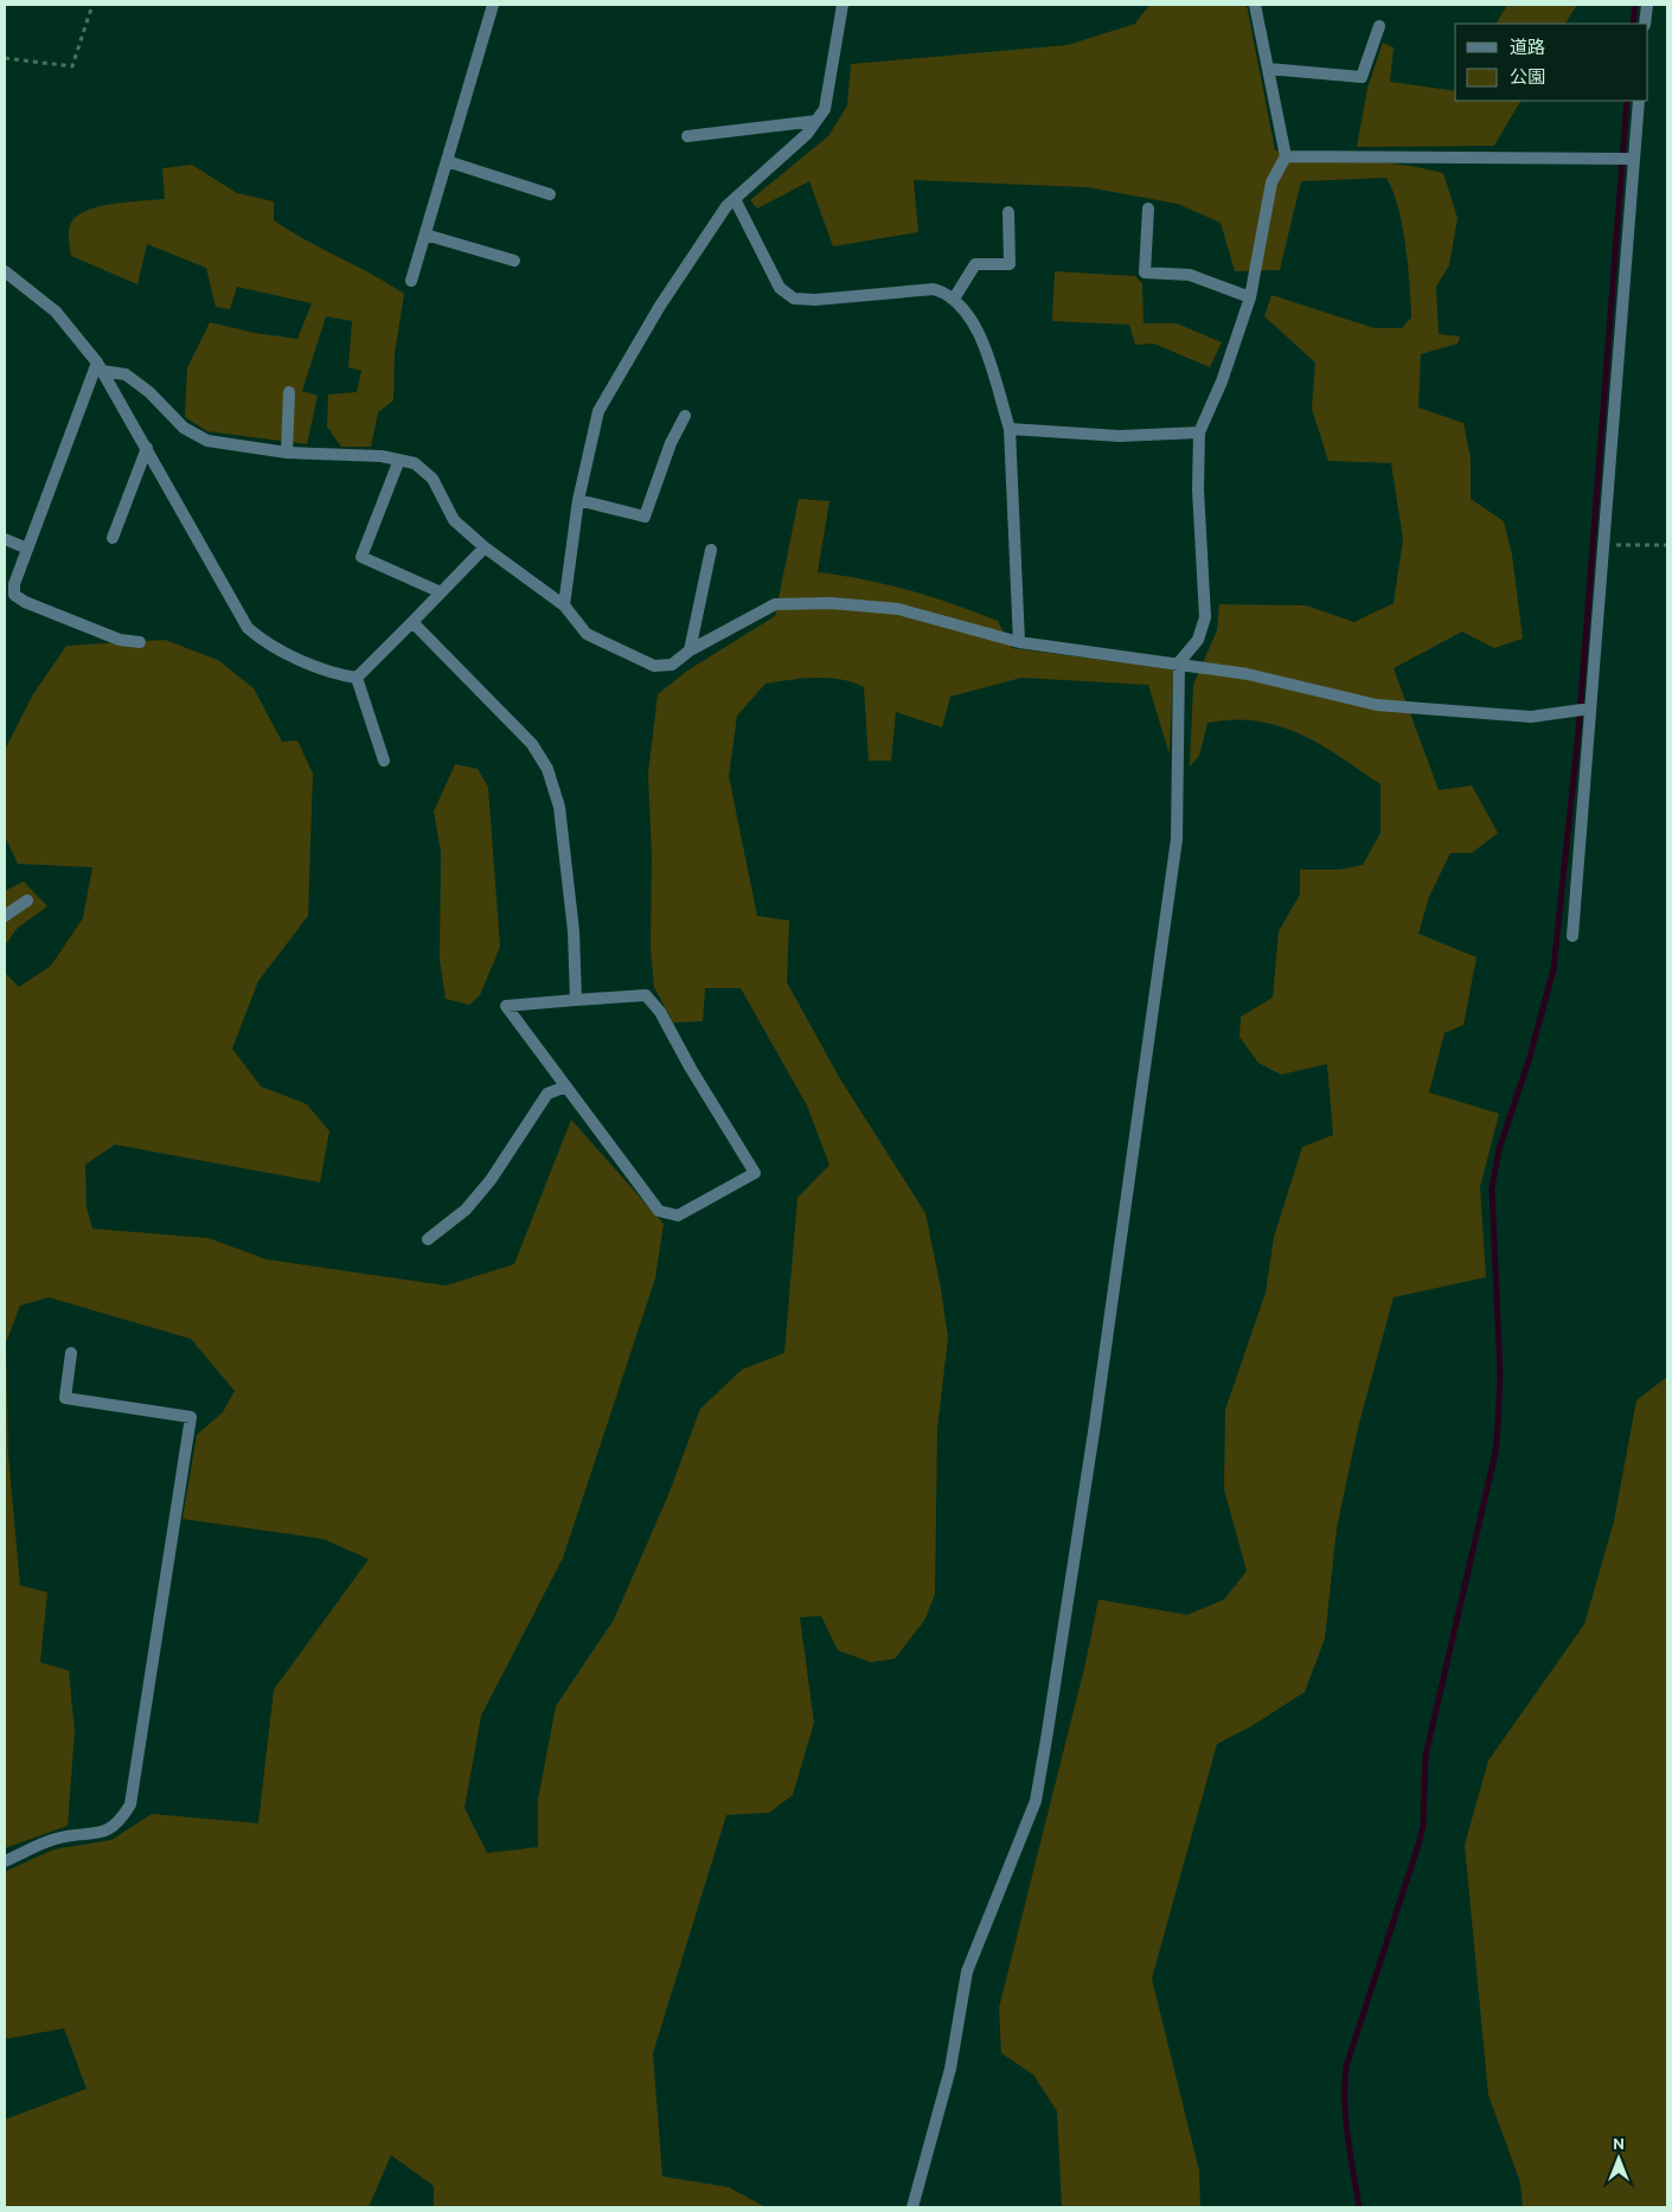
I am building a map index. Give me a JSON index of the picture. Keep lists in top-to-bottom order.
{
  "legend": ["道路", "公園"],
  "north": "top"
}
